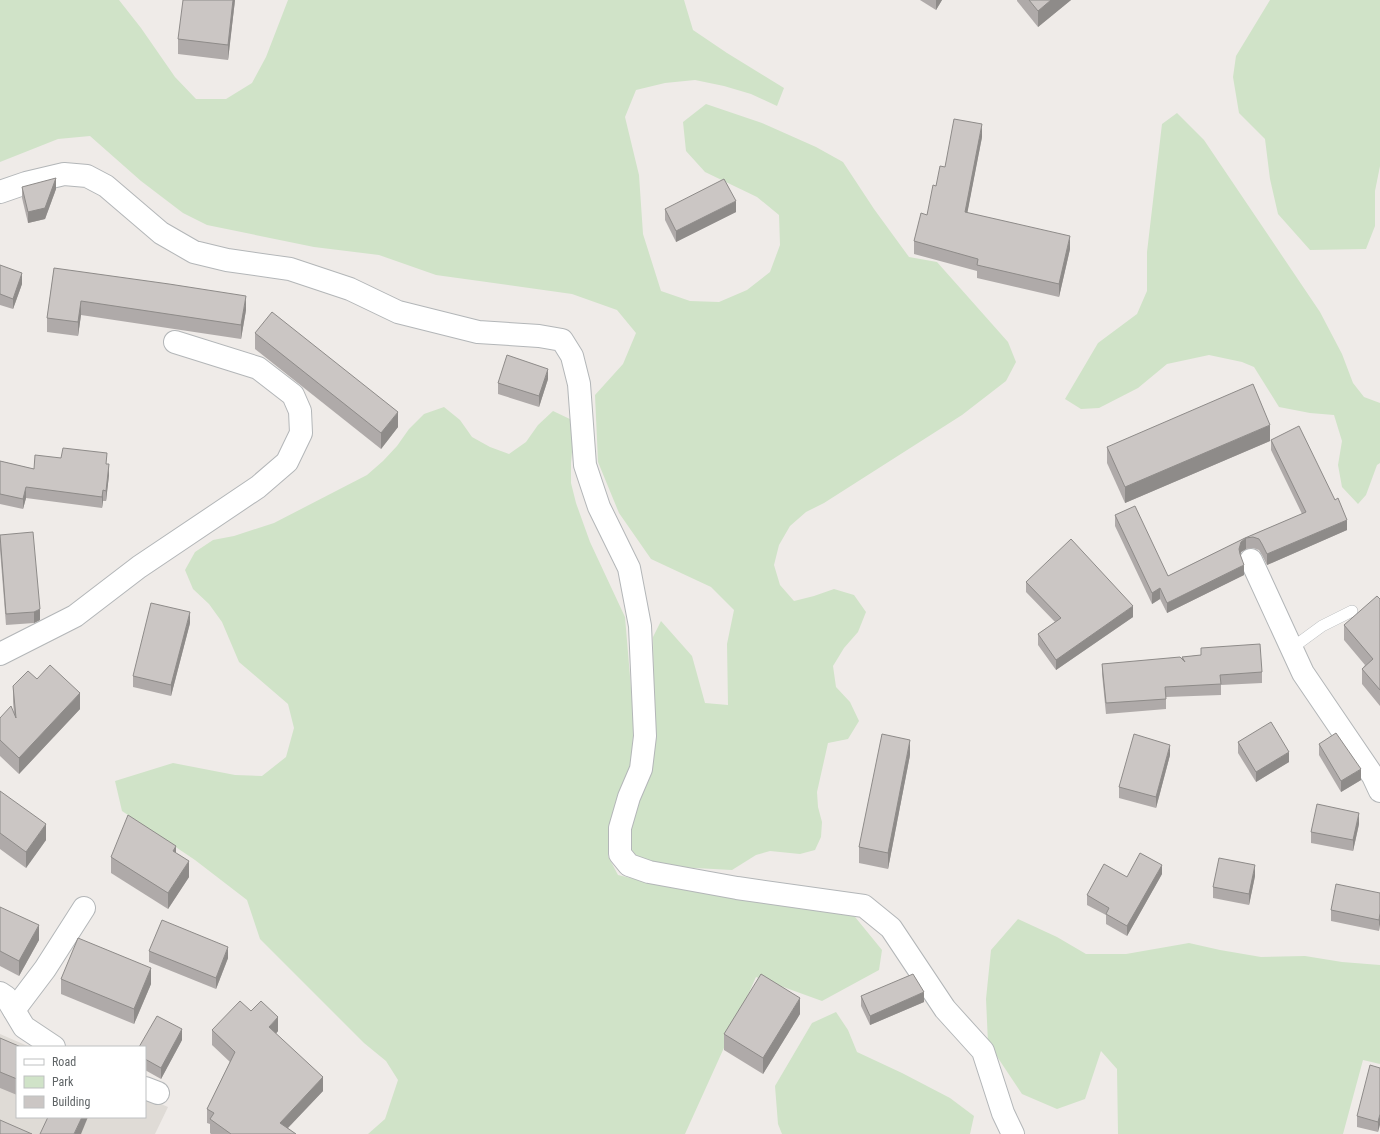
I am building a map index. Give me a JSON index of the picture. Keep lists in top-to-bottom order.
{
  "legend": ["Road", "Park", "Building"]
}
